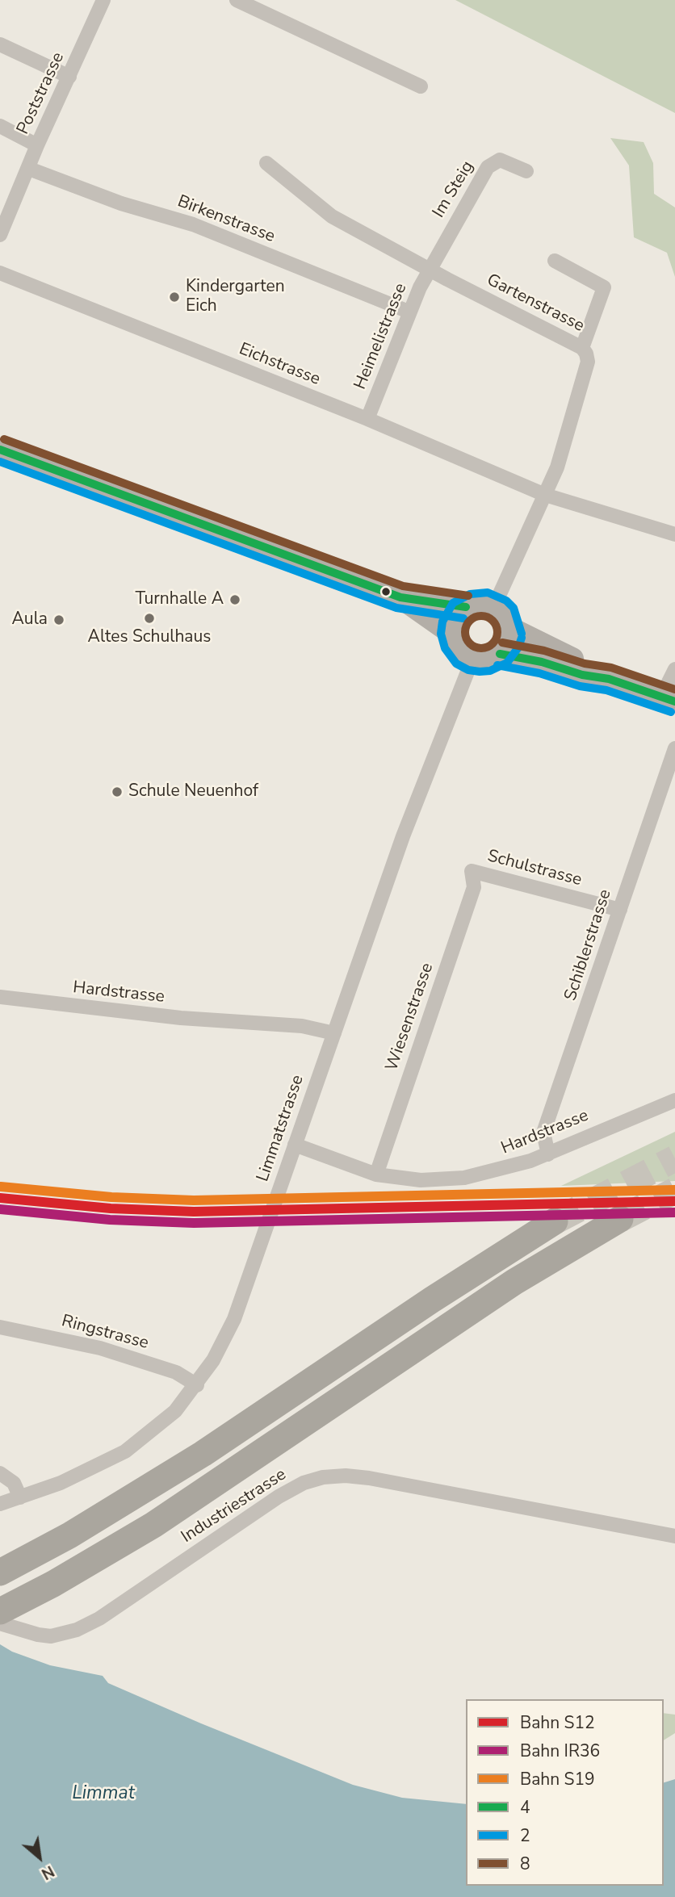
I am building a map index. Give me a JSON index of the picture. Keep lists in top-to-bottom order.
{
  "streets": {
    "street": [
      "Poststrasse",
      "Im Steig",
      "Birkenstrasse",
      "Gartenstrasse",
      "Heimelistrasse",
      "Eichstrasse",
      "Schulstrasse",
      "Schiblerstrasse",
      "Hardstrasse",
      "Wiesenstrasse",
      "Limmatstrasse",
      "Ringstrasse",
      "Industriestrasse"
    ]
  },
  "crossings": [
    ["Poststrasse", "Birkenstrasse"],
    ["Im Steig", "Gartenstrasse"],
    ["Im Steig", "Heimelistrasse"],
    ["Birkenstrasse", "Heimelistrasse"],
    ["Gartenstrasse", "Heimelistrasse"],
    ["Gartenstrasse", "Eichstrasse"],
    ["Gartenstrasse", "Limmatstrasse"],
    ["Heimelistrasse", "Eichstrasse"],
    ["Schulstrasse", "Schiblerstrasse"],
    ["Schulstrasse", "Wiesenstrasse"],
    ["Schiblerstrasse", "Hardstrasse"],
    ["Hardstrasse", "Wiesenstrasse"],
    ["Hardstrasse", "Limmatstrasse"],
    ["Limmatstrasse", "Ringstrasse"]
  ],
  "water": ["Limmat"],
  "places": [
    "Kindergarten Eich",
    "Turnhalle A",
    "Altes Schulhaus",
    "Aula",
    "Schule Neuenhof"
  ],
  "lines": [
    "transit line 8",
    "transit line 4",
    "transit line 2",
    "rail line S19",
    "rail line S12",
    "rail line IR36"
  ],
  "legend": [
    "Bahn S12",
    "Bahn IR36",
    "Bahn S19",
    "4",
    "2",
    "8"
  ],
  "north": "bottom right"
}
